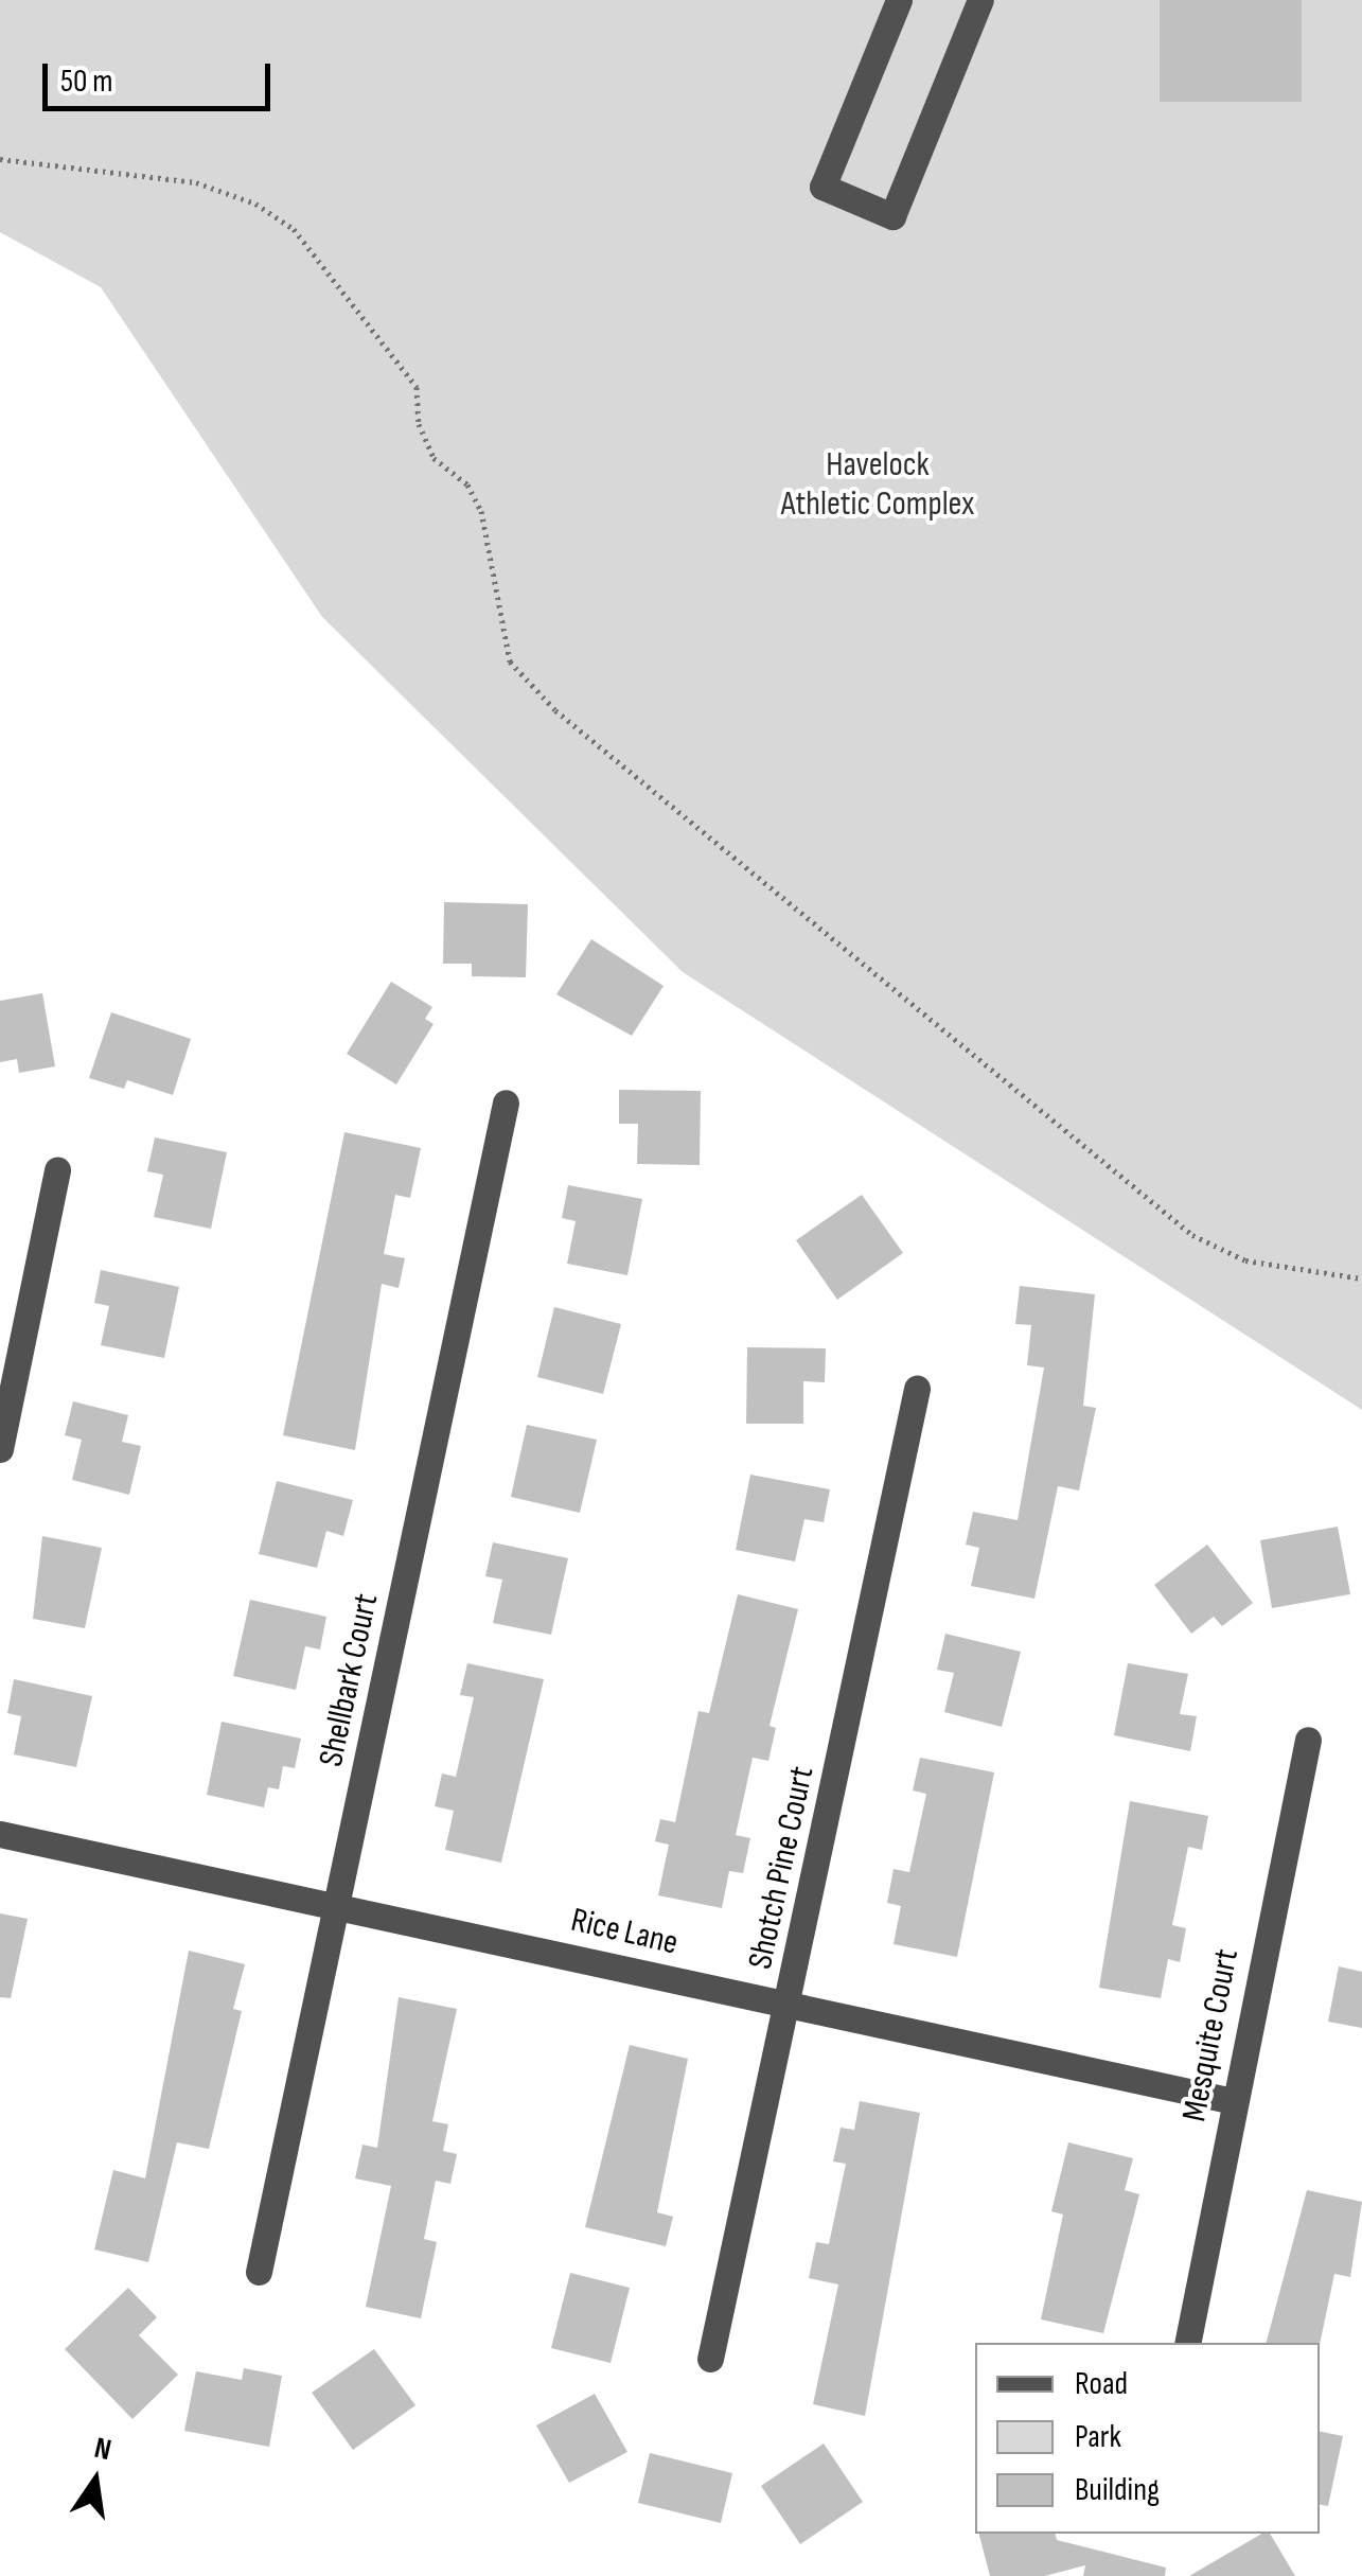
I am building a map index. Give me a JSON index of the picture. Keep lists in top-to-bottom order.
{
  "streets": {
    "street": [
      "Shellbark Court",
      "Shotch Pine Court",
      "Rice Lane",
      "Mesquite Court"
    ]
  },
  "crossings": [
    ["Shellbark Court", "Rice Lane"],
    ["Shotch Pine Court", "Rice Lane"],
    ["Rice Lane", "Mesquite Court"]
  ],
  "parks": ["Havelock Athletic Complex"],
  "legend": ["Road", "Park", "Building"],
  "scale_bar": "50 m",
  "north": "top"
}
